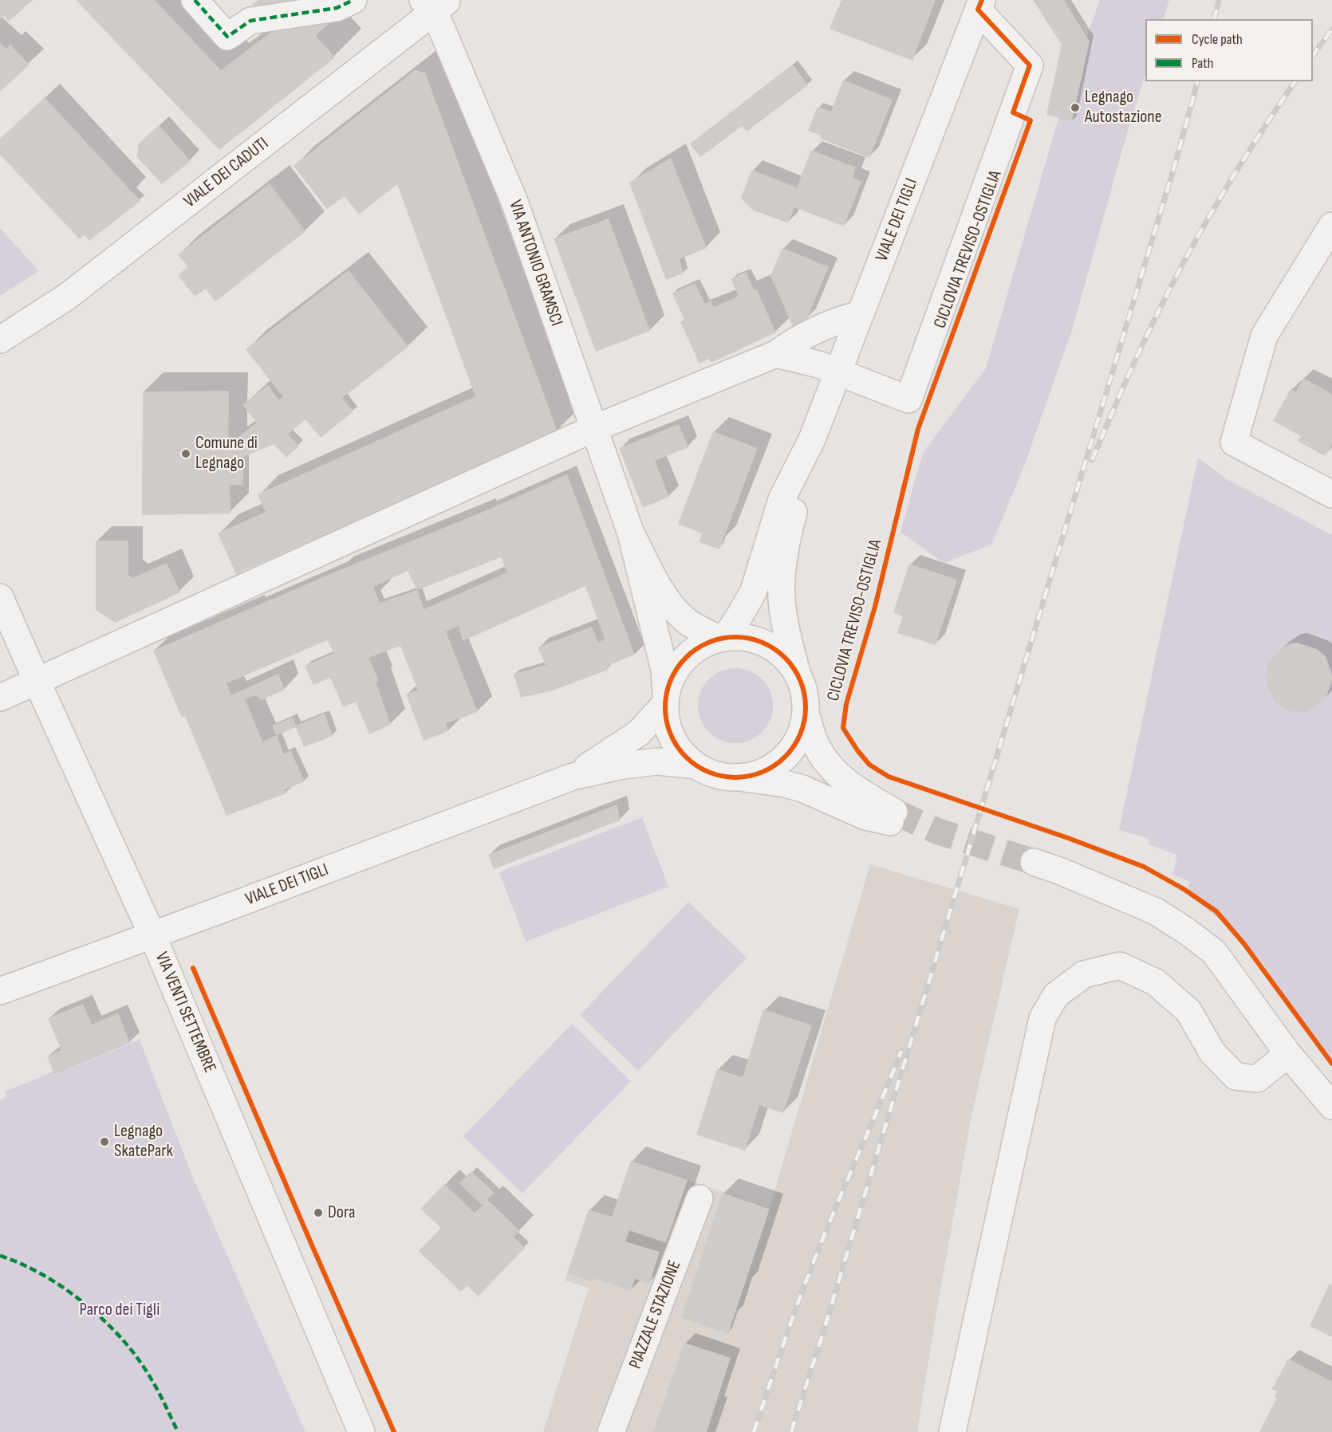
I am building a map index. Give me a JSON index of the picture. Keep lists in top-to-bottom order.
{
  "streets": {
    "street": [
      "VIALE DEI CADUTI",
      "VIALE DEI TIGLI",
      "VIA ANTONIO GRAMSCI",
      "VIA VENTI SETTEMBRE",
      "PIAZZALE STAZIONE"
    ],
    "cycle path": ["CICLOVIA TREVISO-OSTIGLIA"]
  },
  "crossings": [
    ["VIALE DEI CADUTI", "VIA ANTONIO GRAMSCI"],
    ["VIALE DEI TIGLI", "VIA ANTONIO GRAMSCI"],
    ["VIALE DEI TIGLI", "VIA VENTI SETTEMBRE"]
  ],
  "parks": ["Parco dei Tigli"],
  "places": [
    "Legnago Autostazione",
    "Comune di Legnago",
    "Legnago SkatePark",
    "Dora"
  ],
  "legend": ["Cycle path", "Path"]
}
